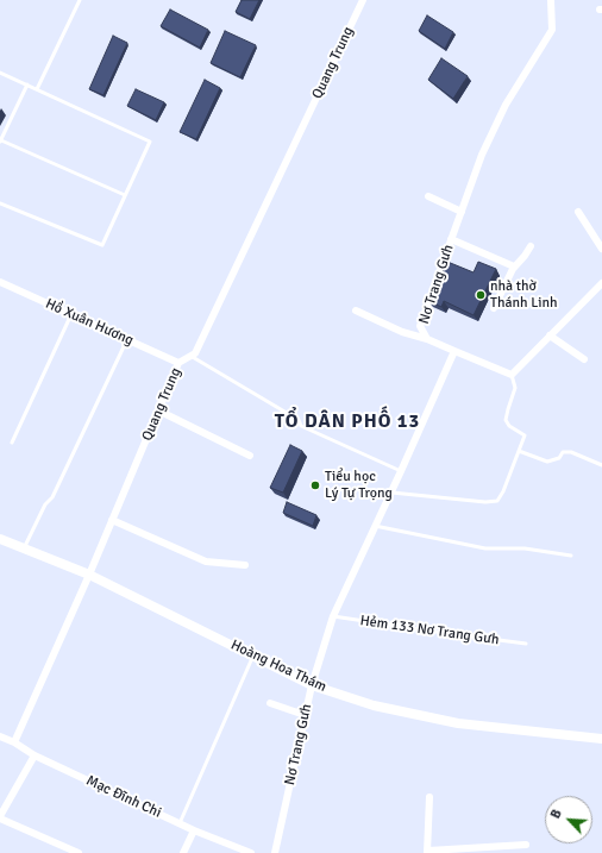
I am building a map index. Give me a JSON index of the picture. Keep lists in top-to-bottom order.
{
  "streets": {
    "street": [
      "Quang Trung",
      "Nơ Trang Gưh",
      "Hồ Xuân Hương",
      "Hoàng Hoa Thám",
      "Mạc Đĩnh Chi"
    ],
    "lane": ["Hẻm 133 Nơ Trang Gưh"]
  },
  "crossings": [
    ["Quang Trung", "Hồ Xuân Hương"],
    ["Quang Trung", "Hoàng Hoa Thám"],
    ["Quang Trung", "Mạc Đĩnh Chi"],
    ["Nơ Trang Gưh", "Hẻm 133 Nơ Trang Gưh"],
    ["Nơ Trang Gưh", "Hoàng Hoa Thám"]
  ],
  "districts": ["TỔ DÂN PHỐ 13"],
  "places": ["nhà thờ Thánh Linh", "Tiểu học Lý Tự Trọng"],
  "north": "top left"
}
